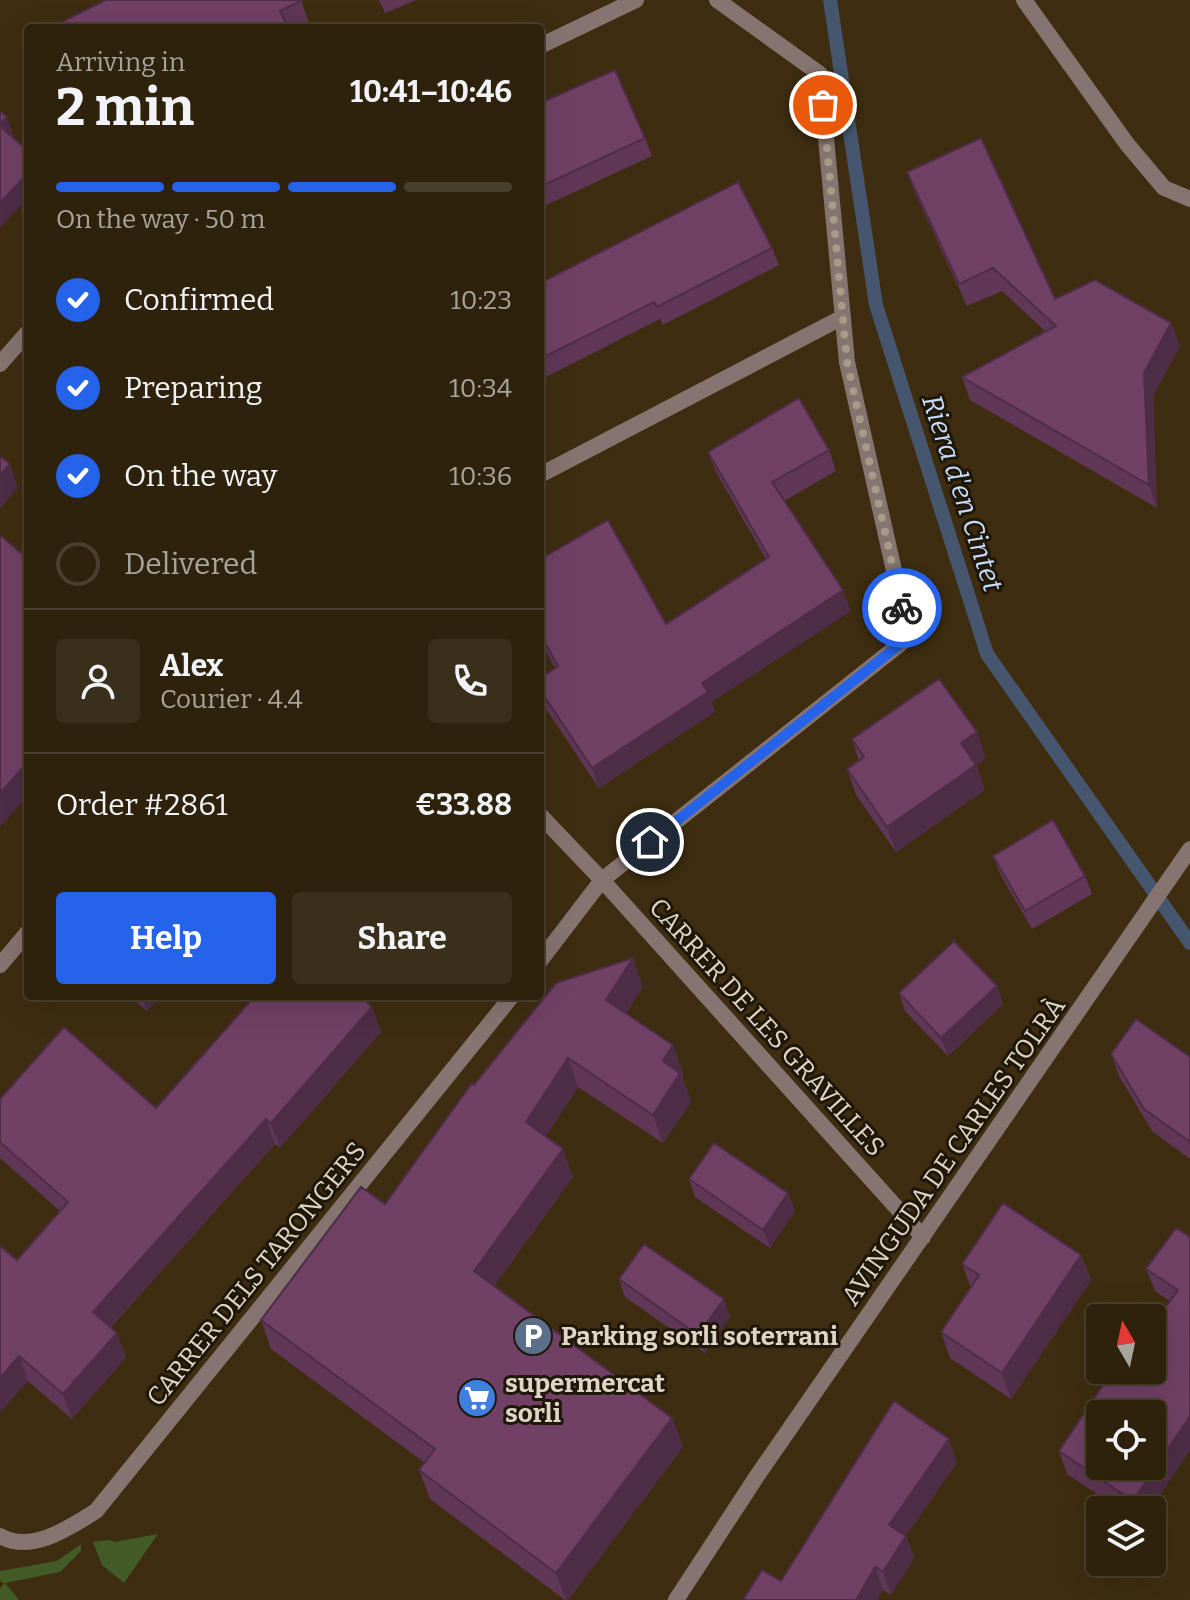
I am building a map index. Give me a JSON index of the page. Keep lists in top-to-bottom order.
{
  "streets": {
    "street": ["CARRER DE LES GRAVILLES", "AVINGUDA DE CARLES TOLRÀ", "CARRER DELS TARONGERS"]
  },
  "crossings": [
    ["CARRER DE LES GRAVILLES", "AVINGUDA DE CARLES TOLRÀ"]
  ],
  "water": ["Riera d'en Cintet"],
  "places": {
    "parking": ["Parking sorli soterrani"],
    "supermarket": ["supermercat sorli"]
  },
  "north": "top",
  "page": {
    "heading": ["2 min", "Arriving in", "10:41–10:46"],
    "panel": [
      "Alex",
      "Courier · 4.4",
      "Order #2861",
      "€33.88"
    ],
    "bar": "On the way · 50 m",
    "list": [
      ["Confirmed", "10:23"],
      ["Preparing", "10:34"],
      ["On the way", "10:36"],
      "Delivered"
    ],
    "buttons": ["Help", "Share"]
  }
}
